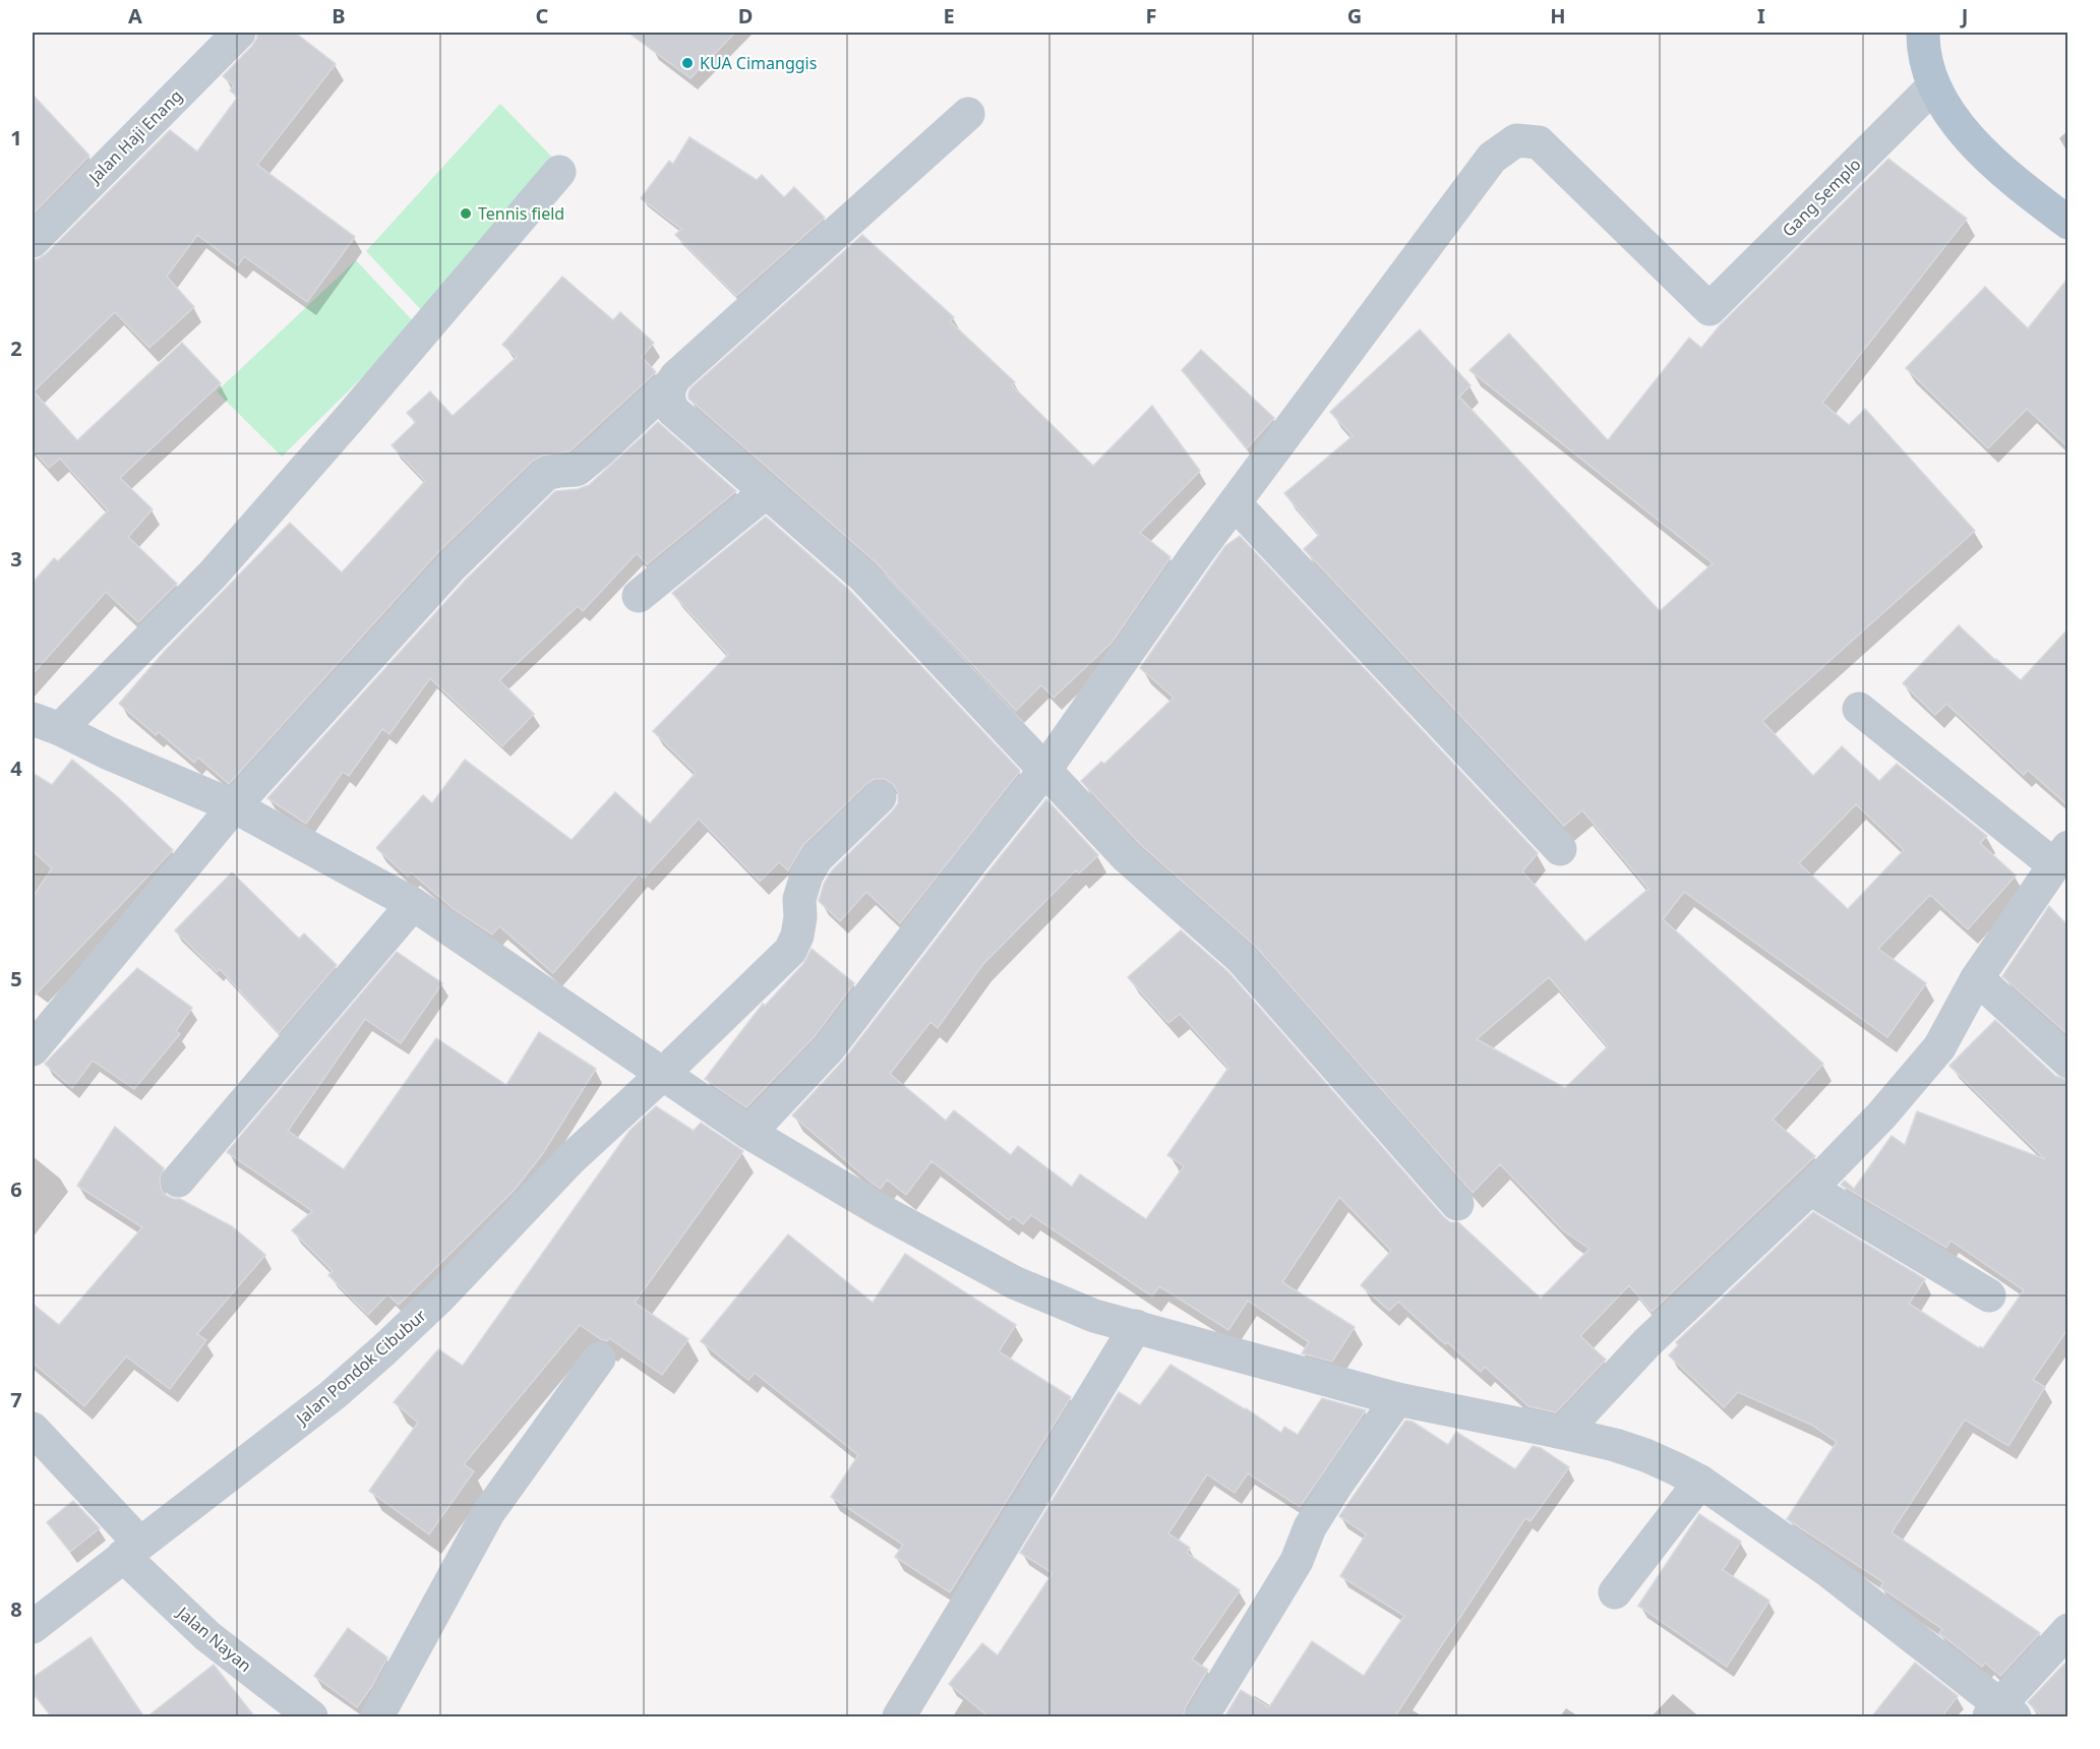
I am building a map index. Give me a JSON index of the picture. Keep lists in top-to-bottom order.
{
  "streets": {
    "street": [
      "Jalan Haji Enang",
      "Gang Semplo",
      "Jalan Pondok Cibubur",
      "Jalan Nayan"
    ]
  },
  "crossings": [
    ["Jalan Pondok Cibubur", "Jalan Nayan"]
  ],
  "places": ["KUA Cimanggis", "Tennis field"],
  "grid": {
    "columns": [
      "A",
      "B",
      "C",
      "D",
      "E",
      "F",
      "G",
      "H",
      "I",
      "J"
    ],
    "rows": [
      "1",
      "2",
      "3",
      "4",
      "5",
      "6",
      "7",
      "8"
    ]
  }
}
